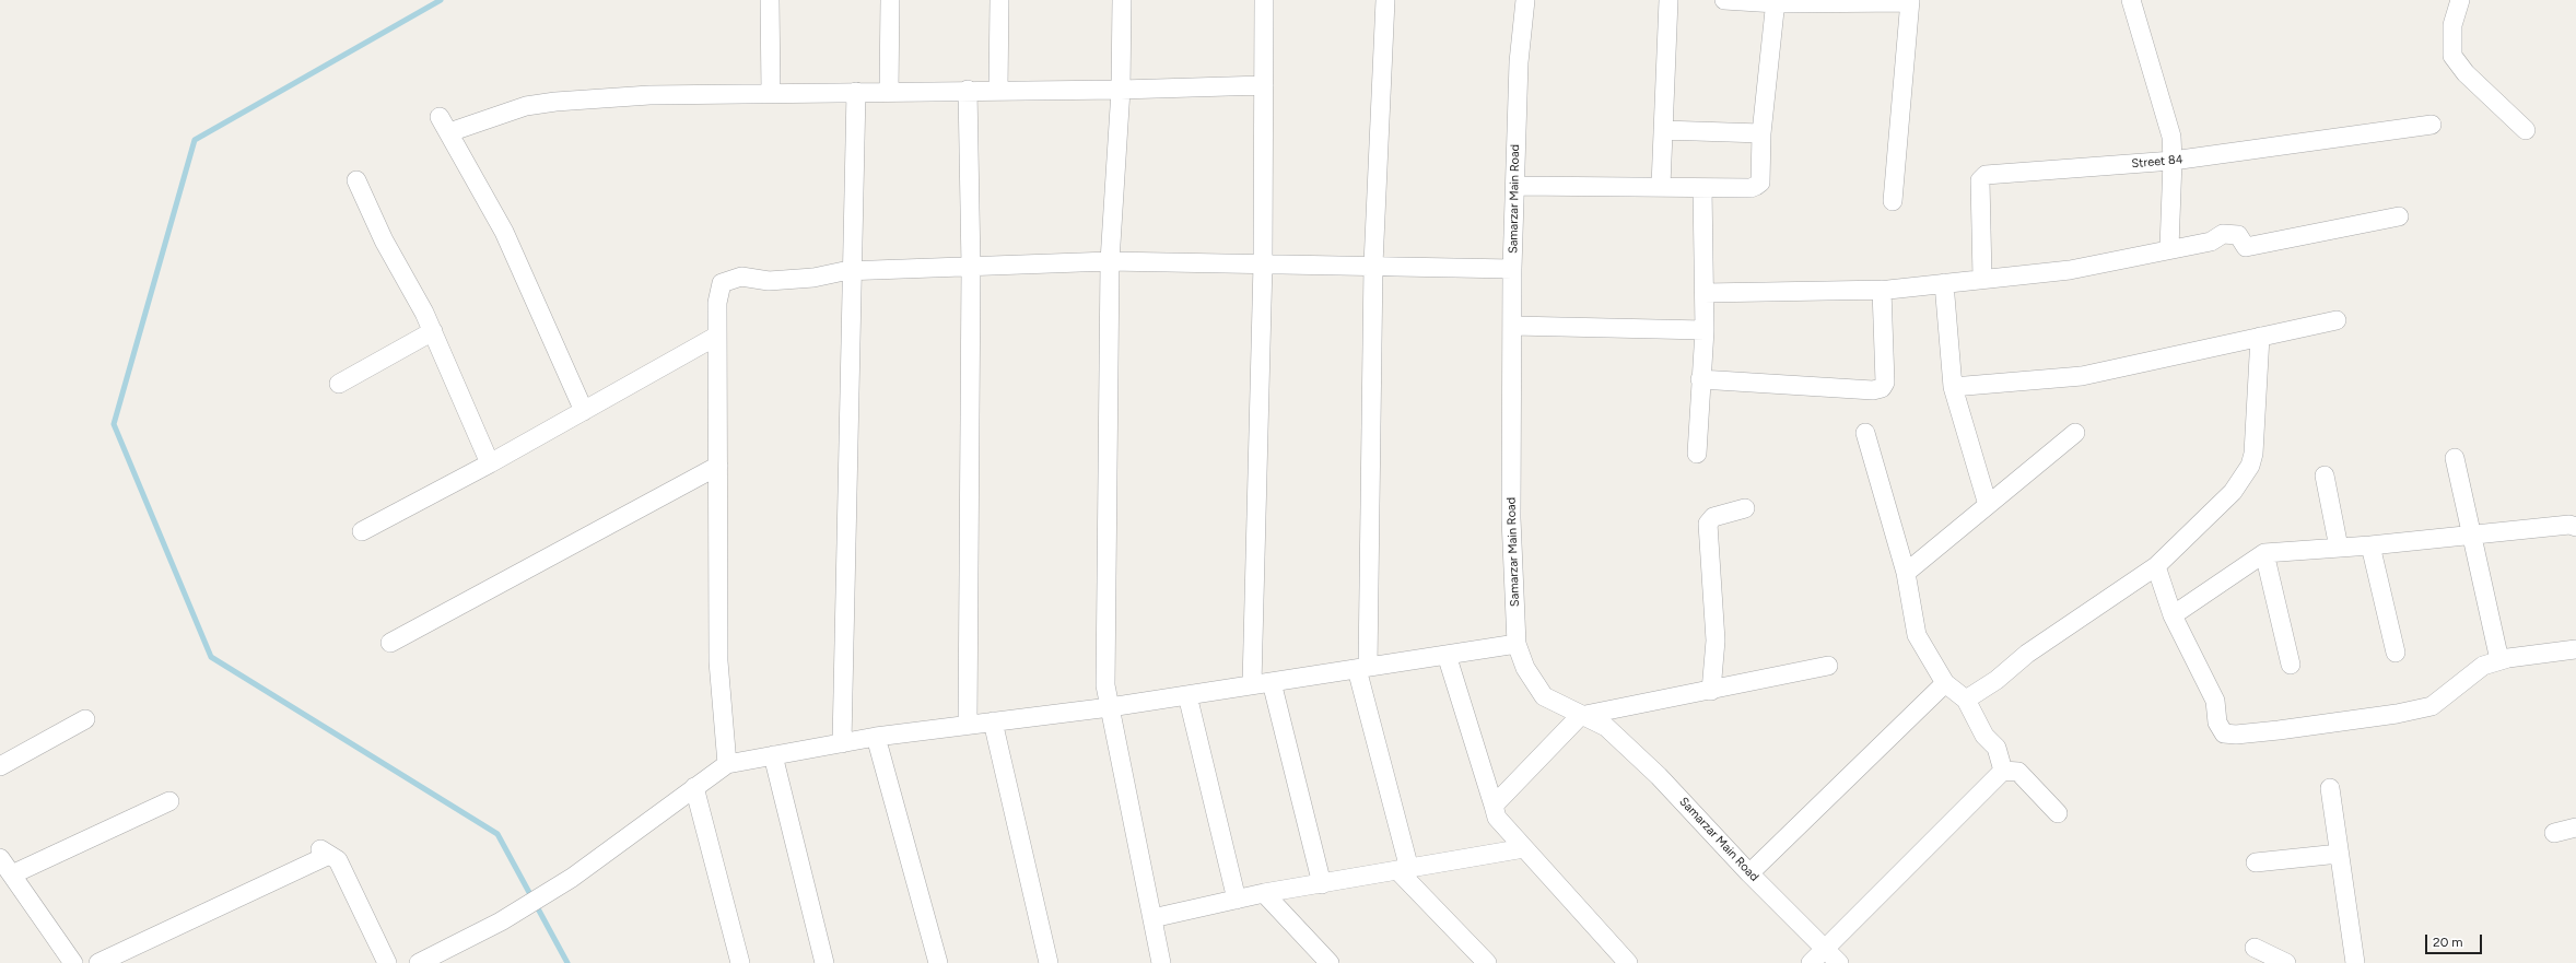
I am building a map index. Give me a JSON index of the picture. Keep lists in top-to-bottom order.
{
  "streets": {
    "street": ["Street 84", "Samarzar Main Road"]
  },
  "scale_bar": "20 m"
}
